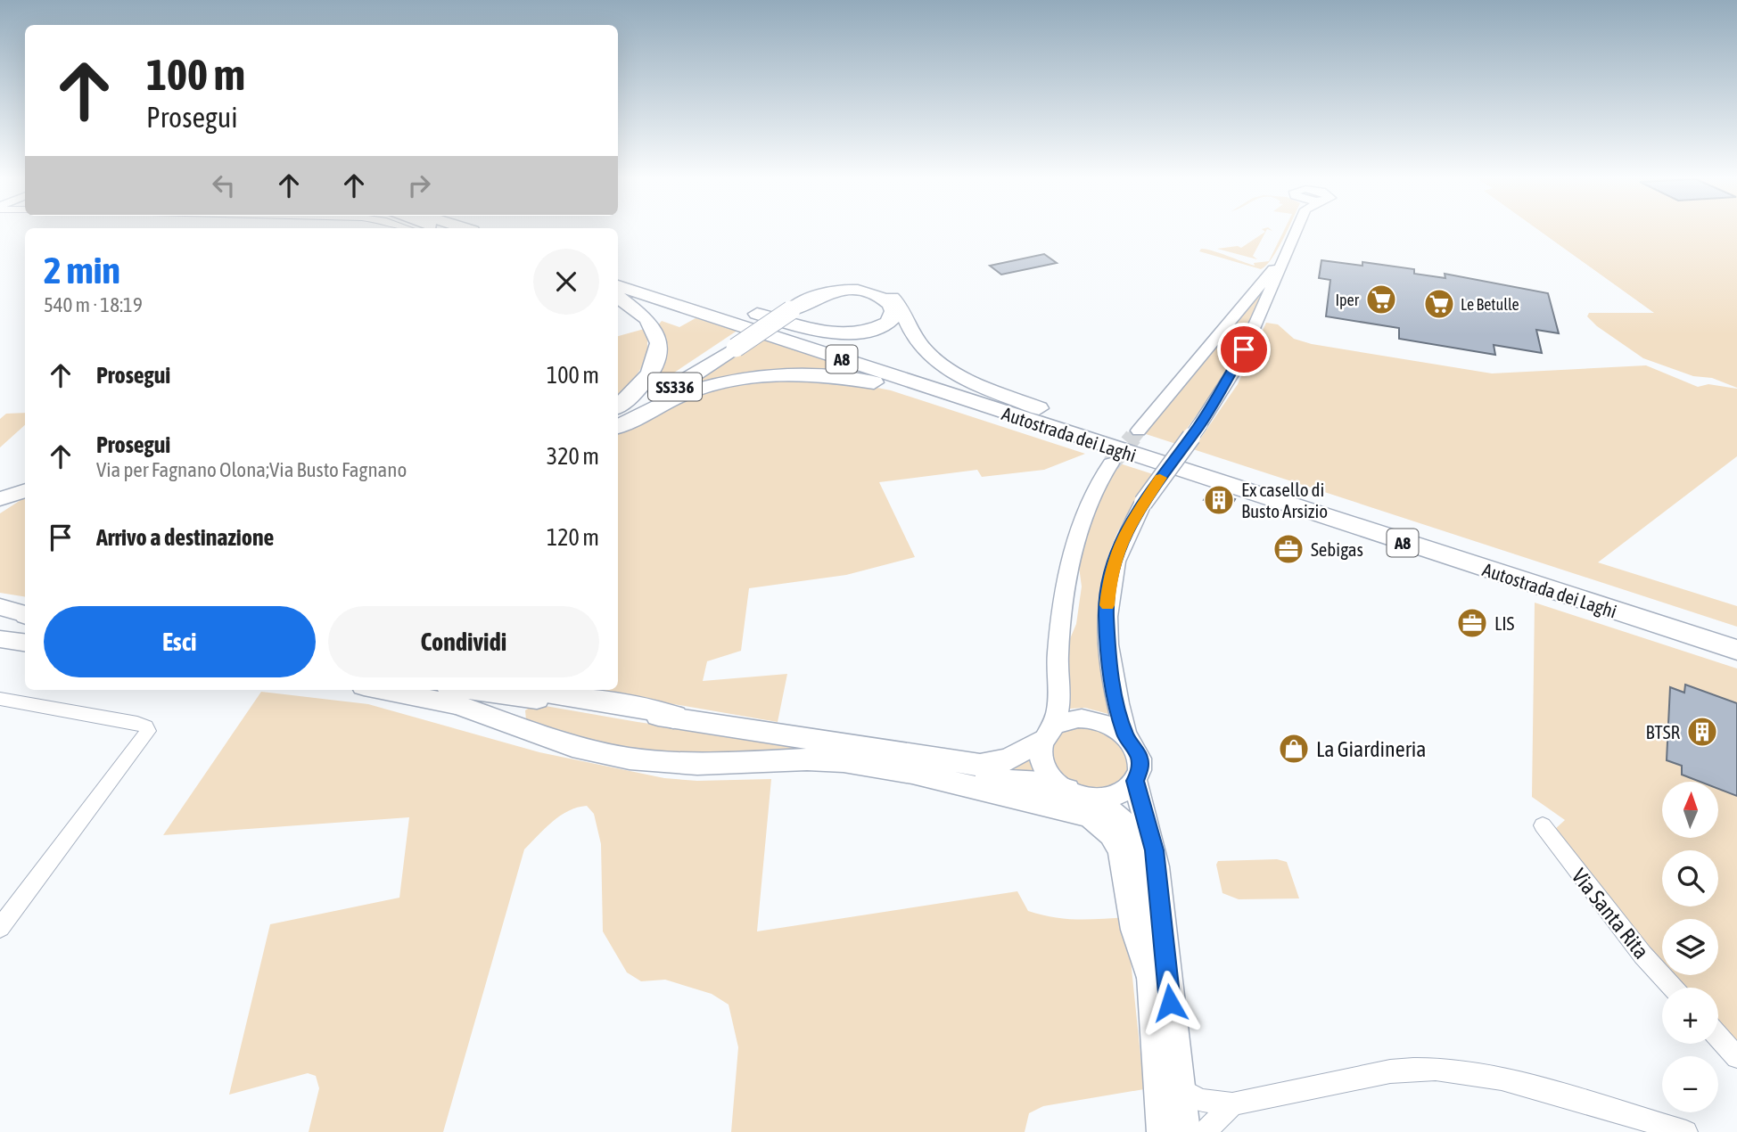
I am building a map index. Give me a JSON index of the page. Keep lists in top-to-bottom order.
{
  "streets": {
    "highway": ["A8", "SS336", "Autostrada dei Laghi"],
    "street": ["Via Santa Rita"]
  },
  "crossings": [
    ["SS336", "Autostrada dei Laghi"]
  ],
  "places": {
    "supermarket": ["Iper", "Le Betulle"],
    "building": ["Ex casello di Busto Arsizio", "BTSR"],
    "office": ["Sebigas", "LIS"],
    "shop": ["La Giardineria"]
  },
  "north": "top",
  "page": {
    "turn": ["100 m", "Prosegui"],
    "heading": ["2 min", "540 m · 18:19"],
    "list": [
      {
        "name": "Prosegui",
        "value": "100 m"
      },
      {
        "name": "Prosegui",
        "note": "Via per Fagnano Olona;Via Busto Fagnano",
        "value": "320 m"
      },
      {
        "name": "Arrivo a destinazione",
        "value": "120 m"
      }
    ],
    "buttons": ["Esci", "Condividi"],
    "map_buttons": ["+", "−"]
  }
}
